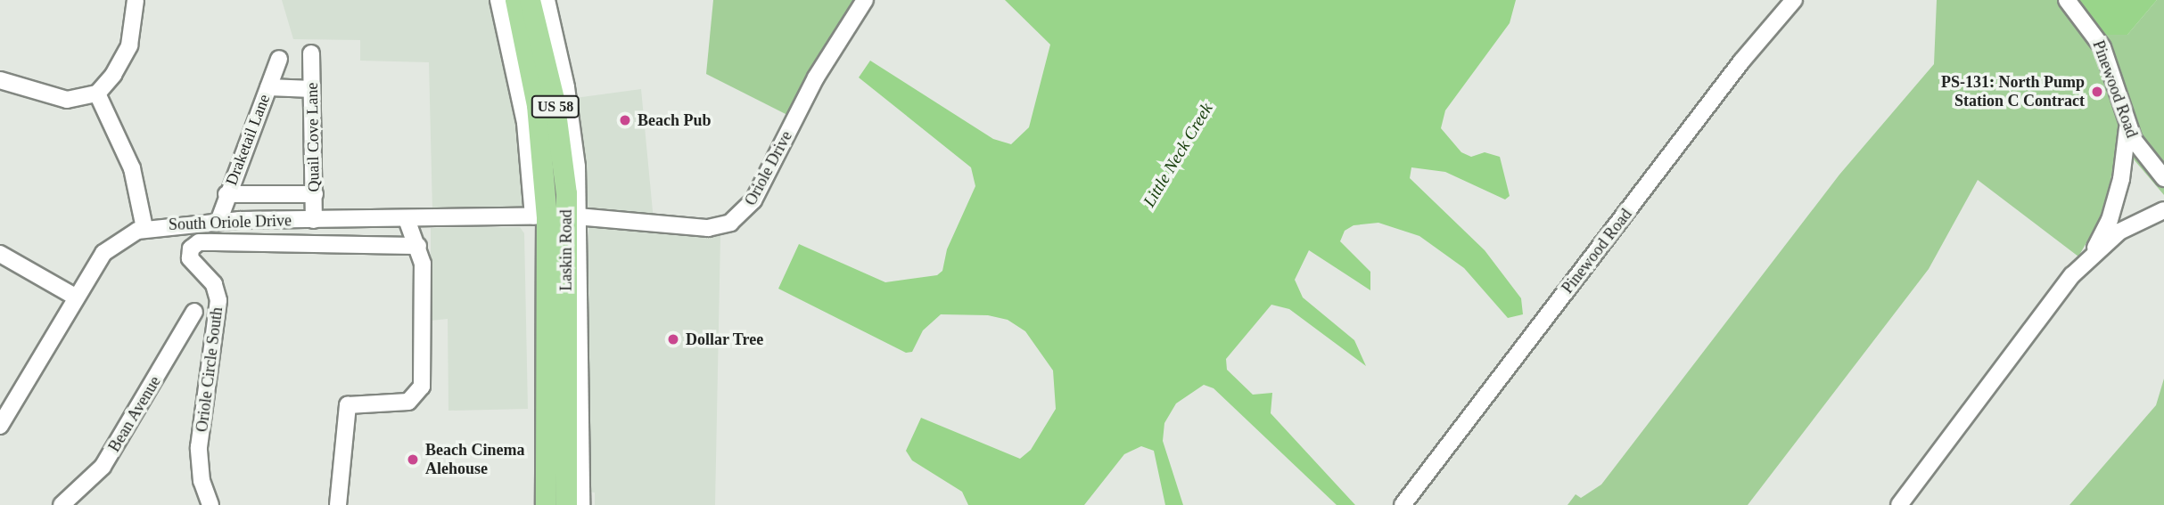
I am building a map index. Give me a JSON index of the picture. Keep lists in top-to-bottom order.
{
  "streets": {
    "main road": ["US 58", "Laskin Road"],
    "street": [
      "Pinewood Road",
      "Quail Cove Lane",
      "Draketail Lane",
      "Oriole Drive",
      "South Oriole Drive",
      "Oriole Circle South",
      "Bean Avenue"
    ]
  },
  "crossings": [
    ["Quail Cove Lane", "South Oriole Drive"],
    ["Draketail Lane", "South Oriole Drive"],
    ["Oriole Drive", "South Oriole Drive"],
    ["Oriole Drive", "Laskin Road"],
    ["South Oriole Drive", "Laskin Road"]
  ],
  "water": ["Little Neck Creek"],
  "places": [
    "PS-131: North Pump Station C Contract",
    "Beach Pub",
    "Dollar Tree",
    "Beach Cinema Alehouse"
  ]
}
